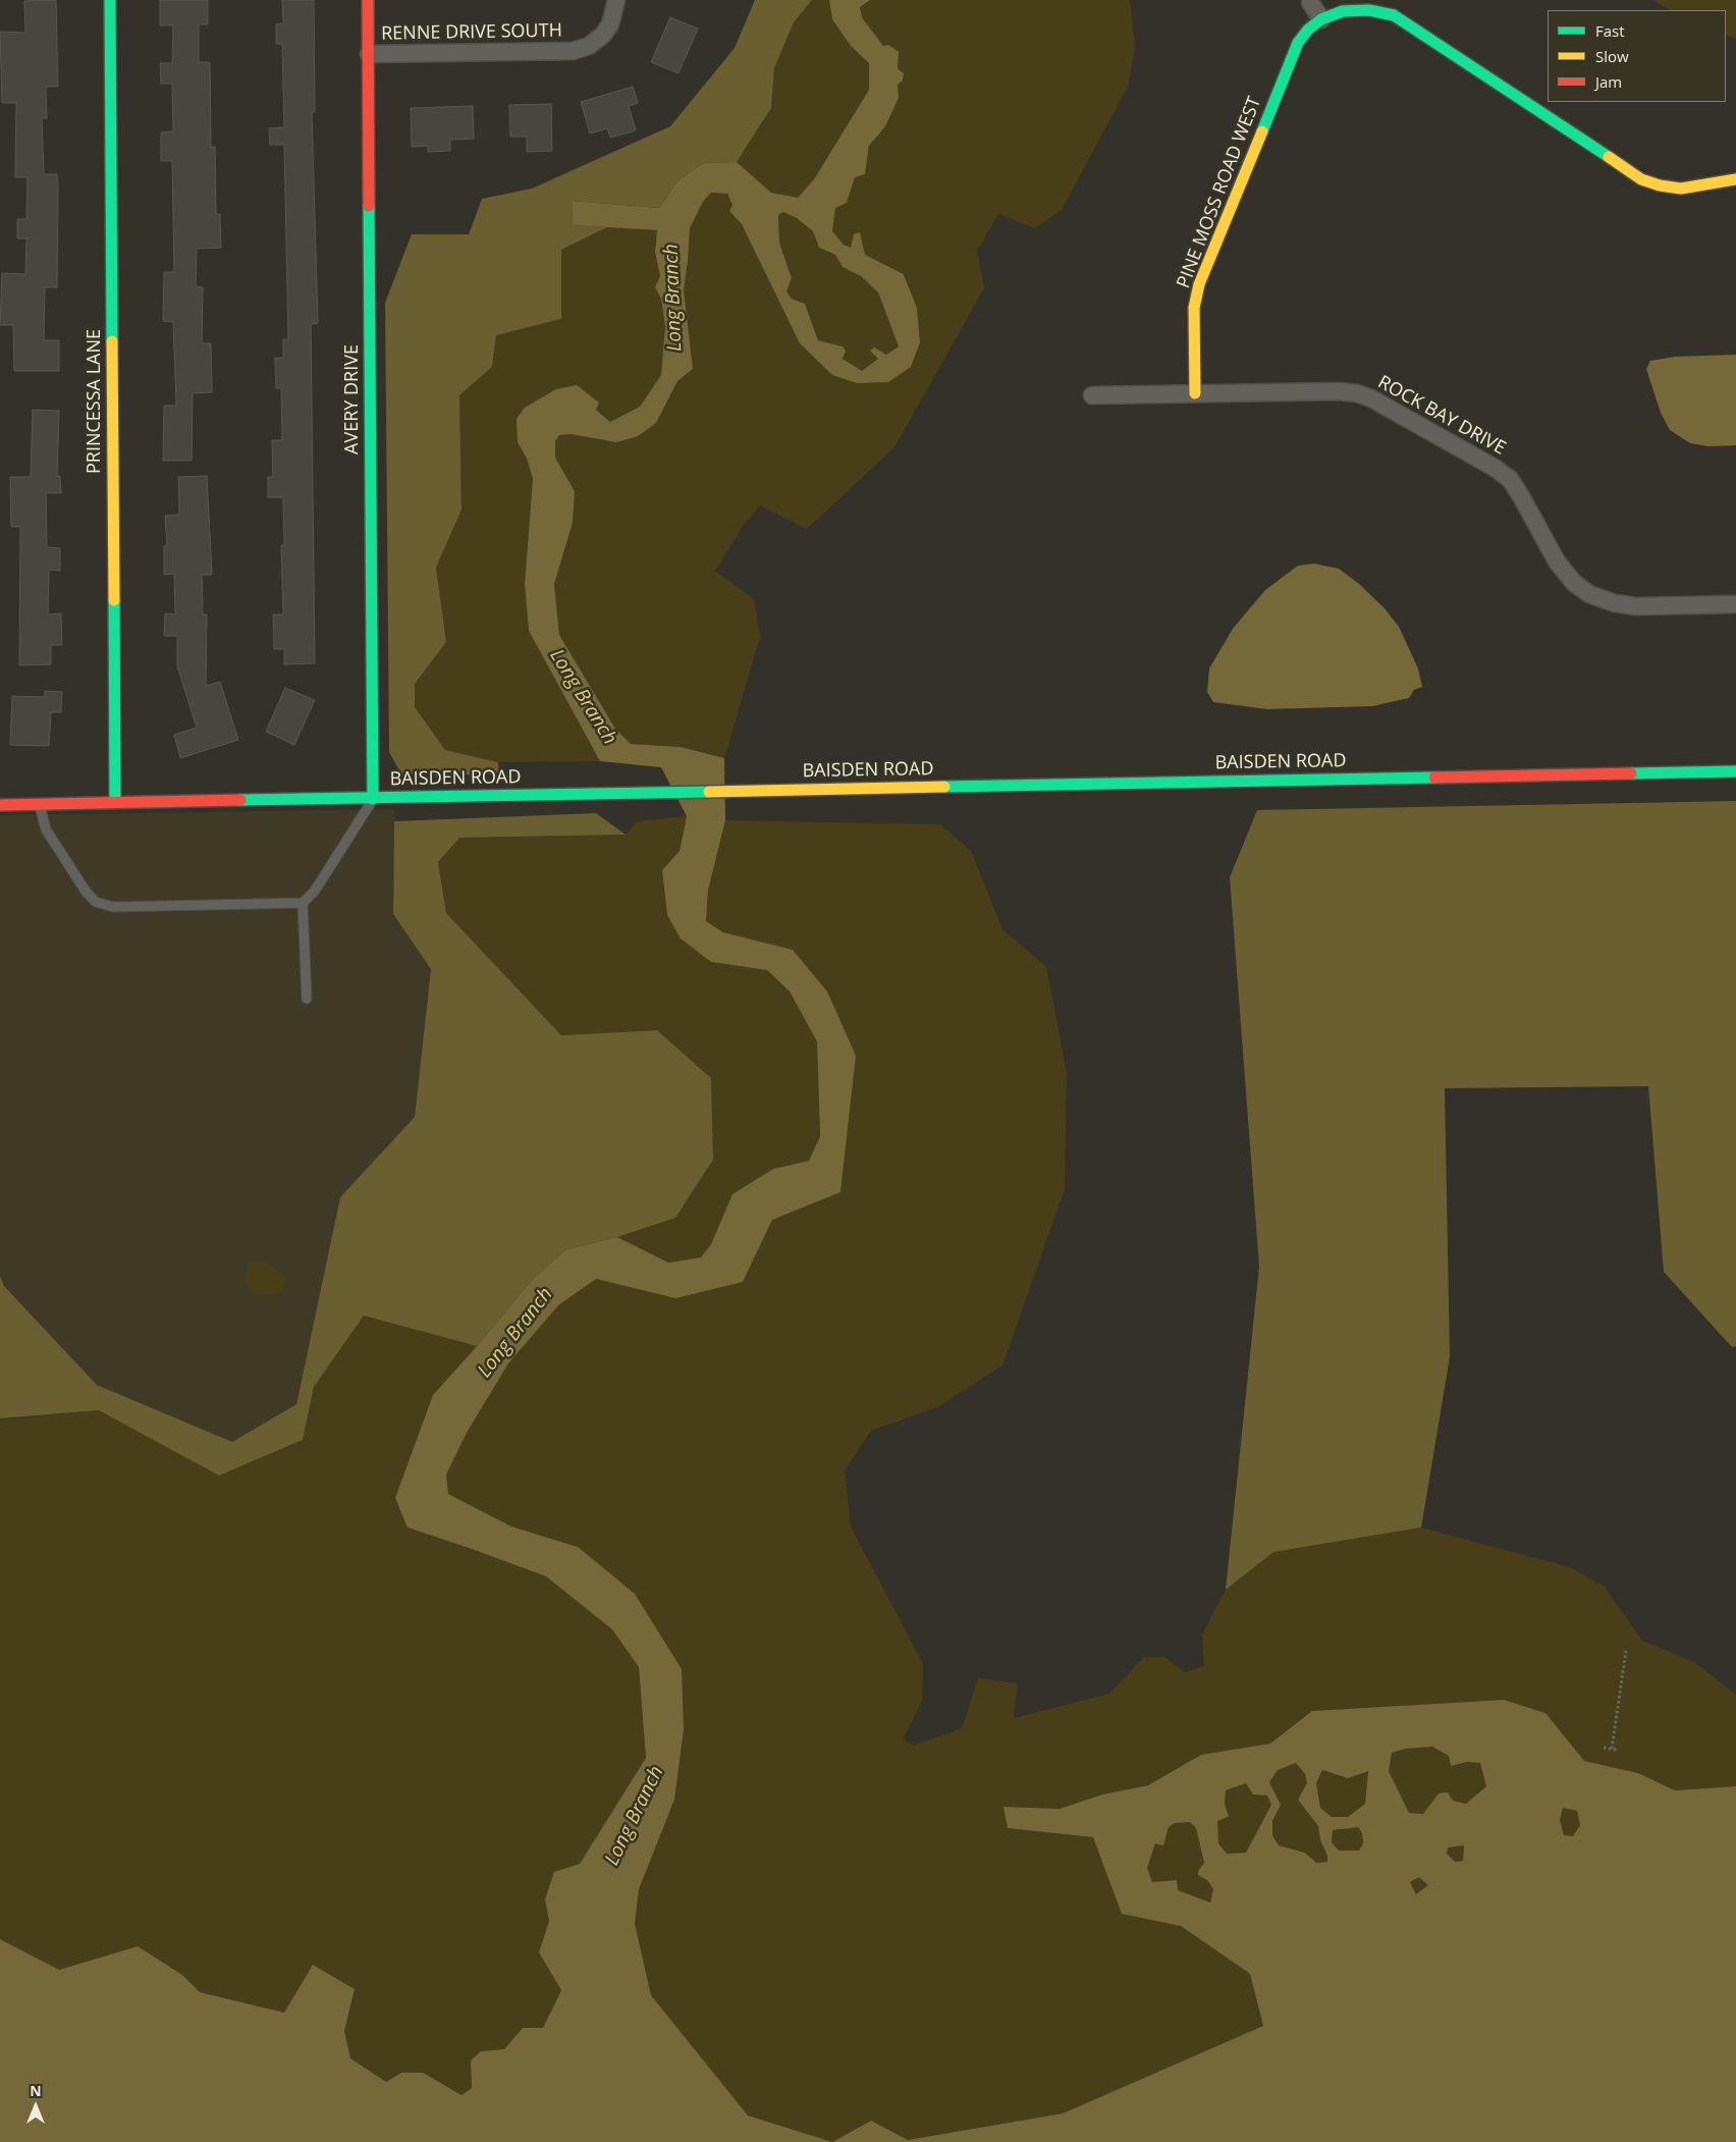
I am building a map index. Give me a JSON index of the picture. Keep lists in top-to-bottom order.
{
  "streets": {
    "street": [
      "RENNE DRIVE SOUTH",
      "PINE MOSS ROAD WEST",
      "AVERY DRIVE",
      "PRINCESSA LANE",
      "ROCK BAY DRIVE",
      "BAISDEN ROAD"
    ]
  },
  "crossings": [
    ["RENNE DRIVE SOUTH", "AVERY DRIVE"],
    ["PINE MOSS ROAD WEST", "ROCK BAY DRIVE"],
    ["AVERY DRIVE", "BAISDEN ROAD"],
    ["PRINCESSA LANE", "BAISDEN ROAD"]
  ],
  "water": ["Long Branch"],
  "legend": ["Fast", "Slow", "Jam"],
  "north": "top"
}
